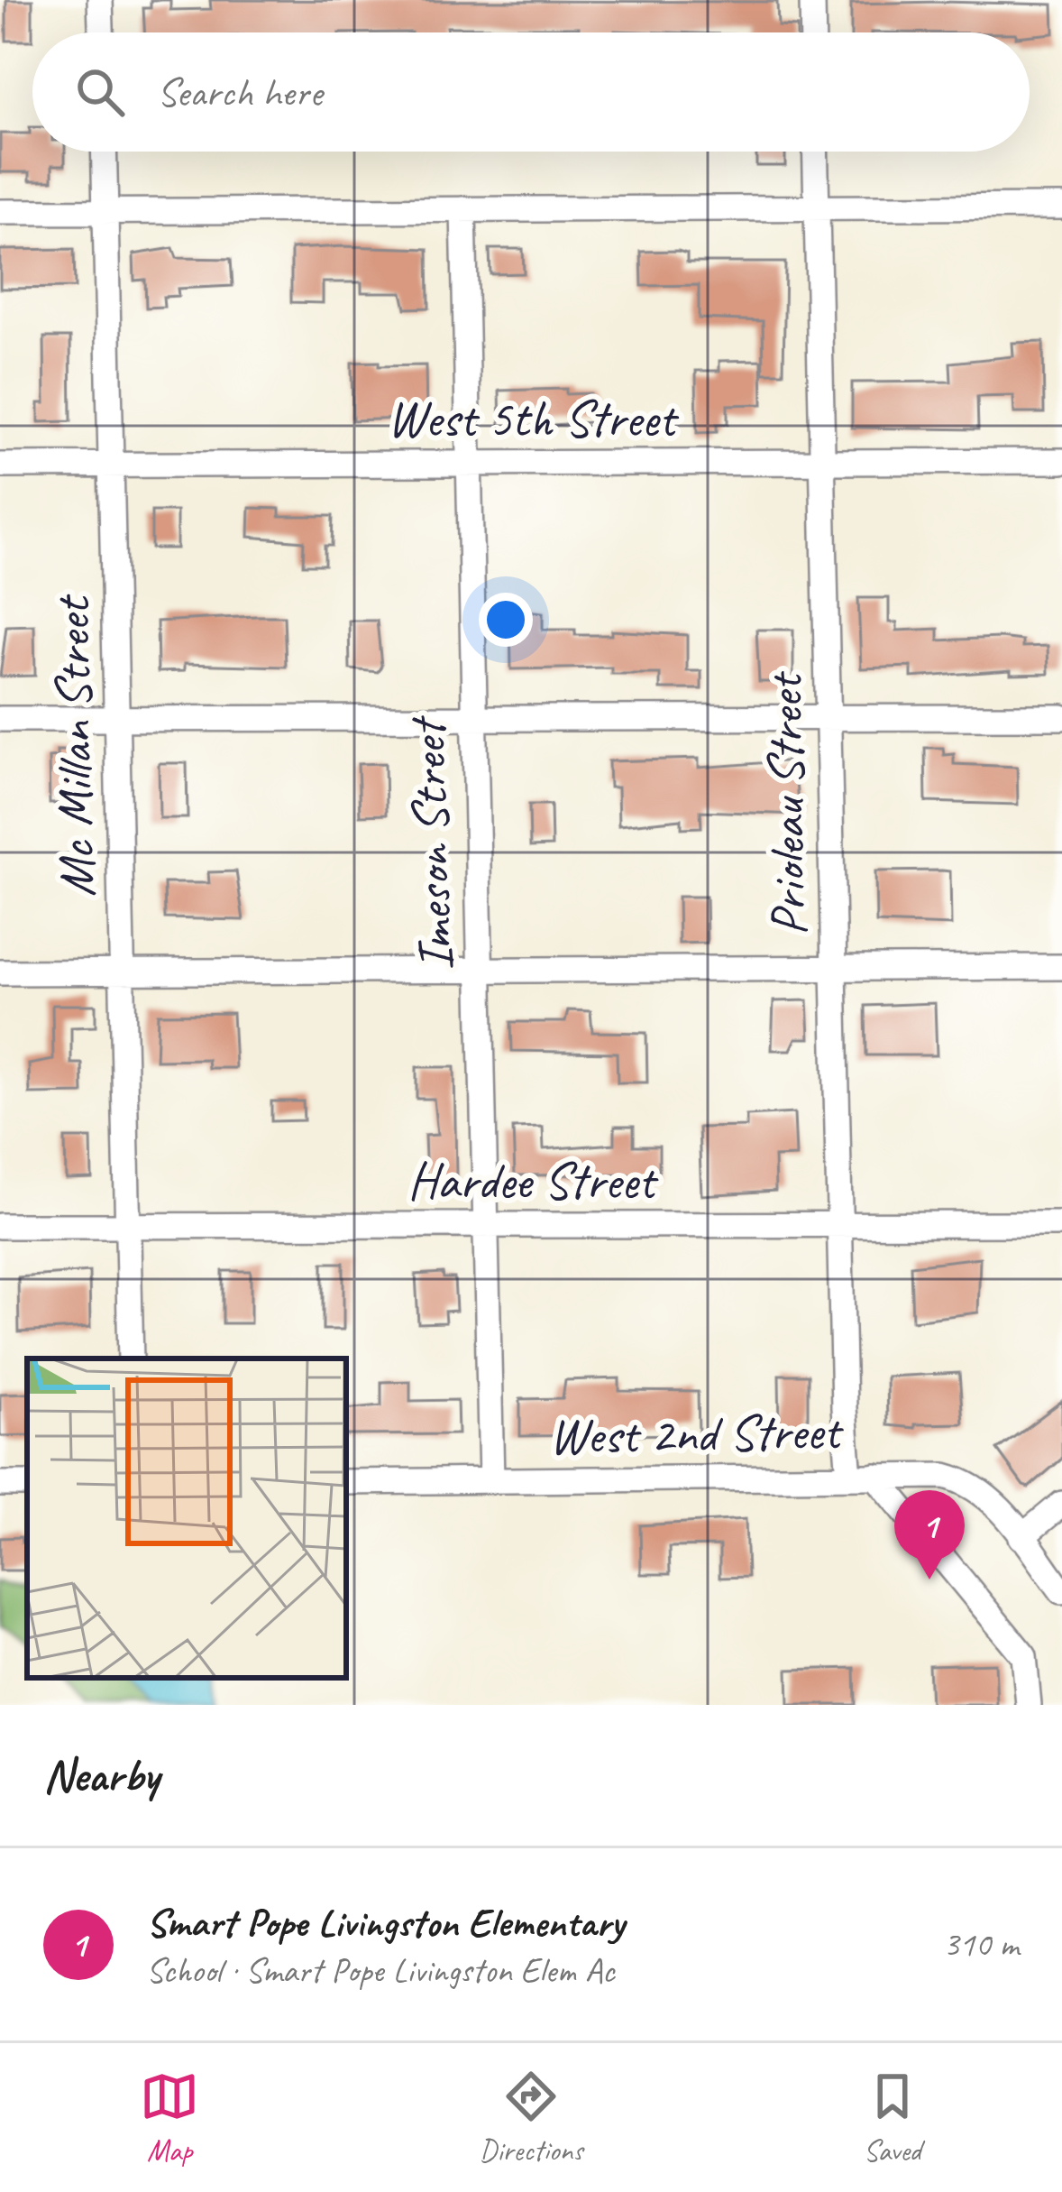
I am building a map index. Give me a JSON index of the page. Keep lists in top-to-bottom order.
{
  "streets": {
    "street": [
      "West 5th Street",
      "Mc Millan Street",
      "Prioleau Street",
      "Imeson Street",
      "Hardee Street",
      "West 2nd Street"
    ]
  },
  "crossings": [
    ["West 5th Street", "Mc Millan Street"],
    ["West 5th Street", "Prioleau Street"],
    ["West 5th Street", "Imeson Street"],
    ["Mc Millan Street", "Hardee Street"],
    ["Prioleau Street", "Hardee Street"],
    ["Prioleau Street", "West 2nd Street"],
    ["Imeson Street", "Hardee Street"],
    ["Imeson Street", "West 2nd Street"]
  ],
  "page": {
    "search": "Search here",
    "pins": "1",
    "heading": "Nearby",
    "list": [
      {
        "mark": "1",
        "name": "Smart Pope Livingston Elementary",
        "note": "School · Smart Pope Livingston Elem Ac",
        "value": "310 m"
      }
    ],
    "nav": ["Map", "Directions", "Saved"]
  }
}
